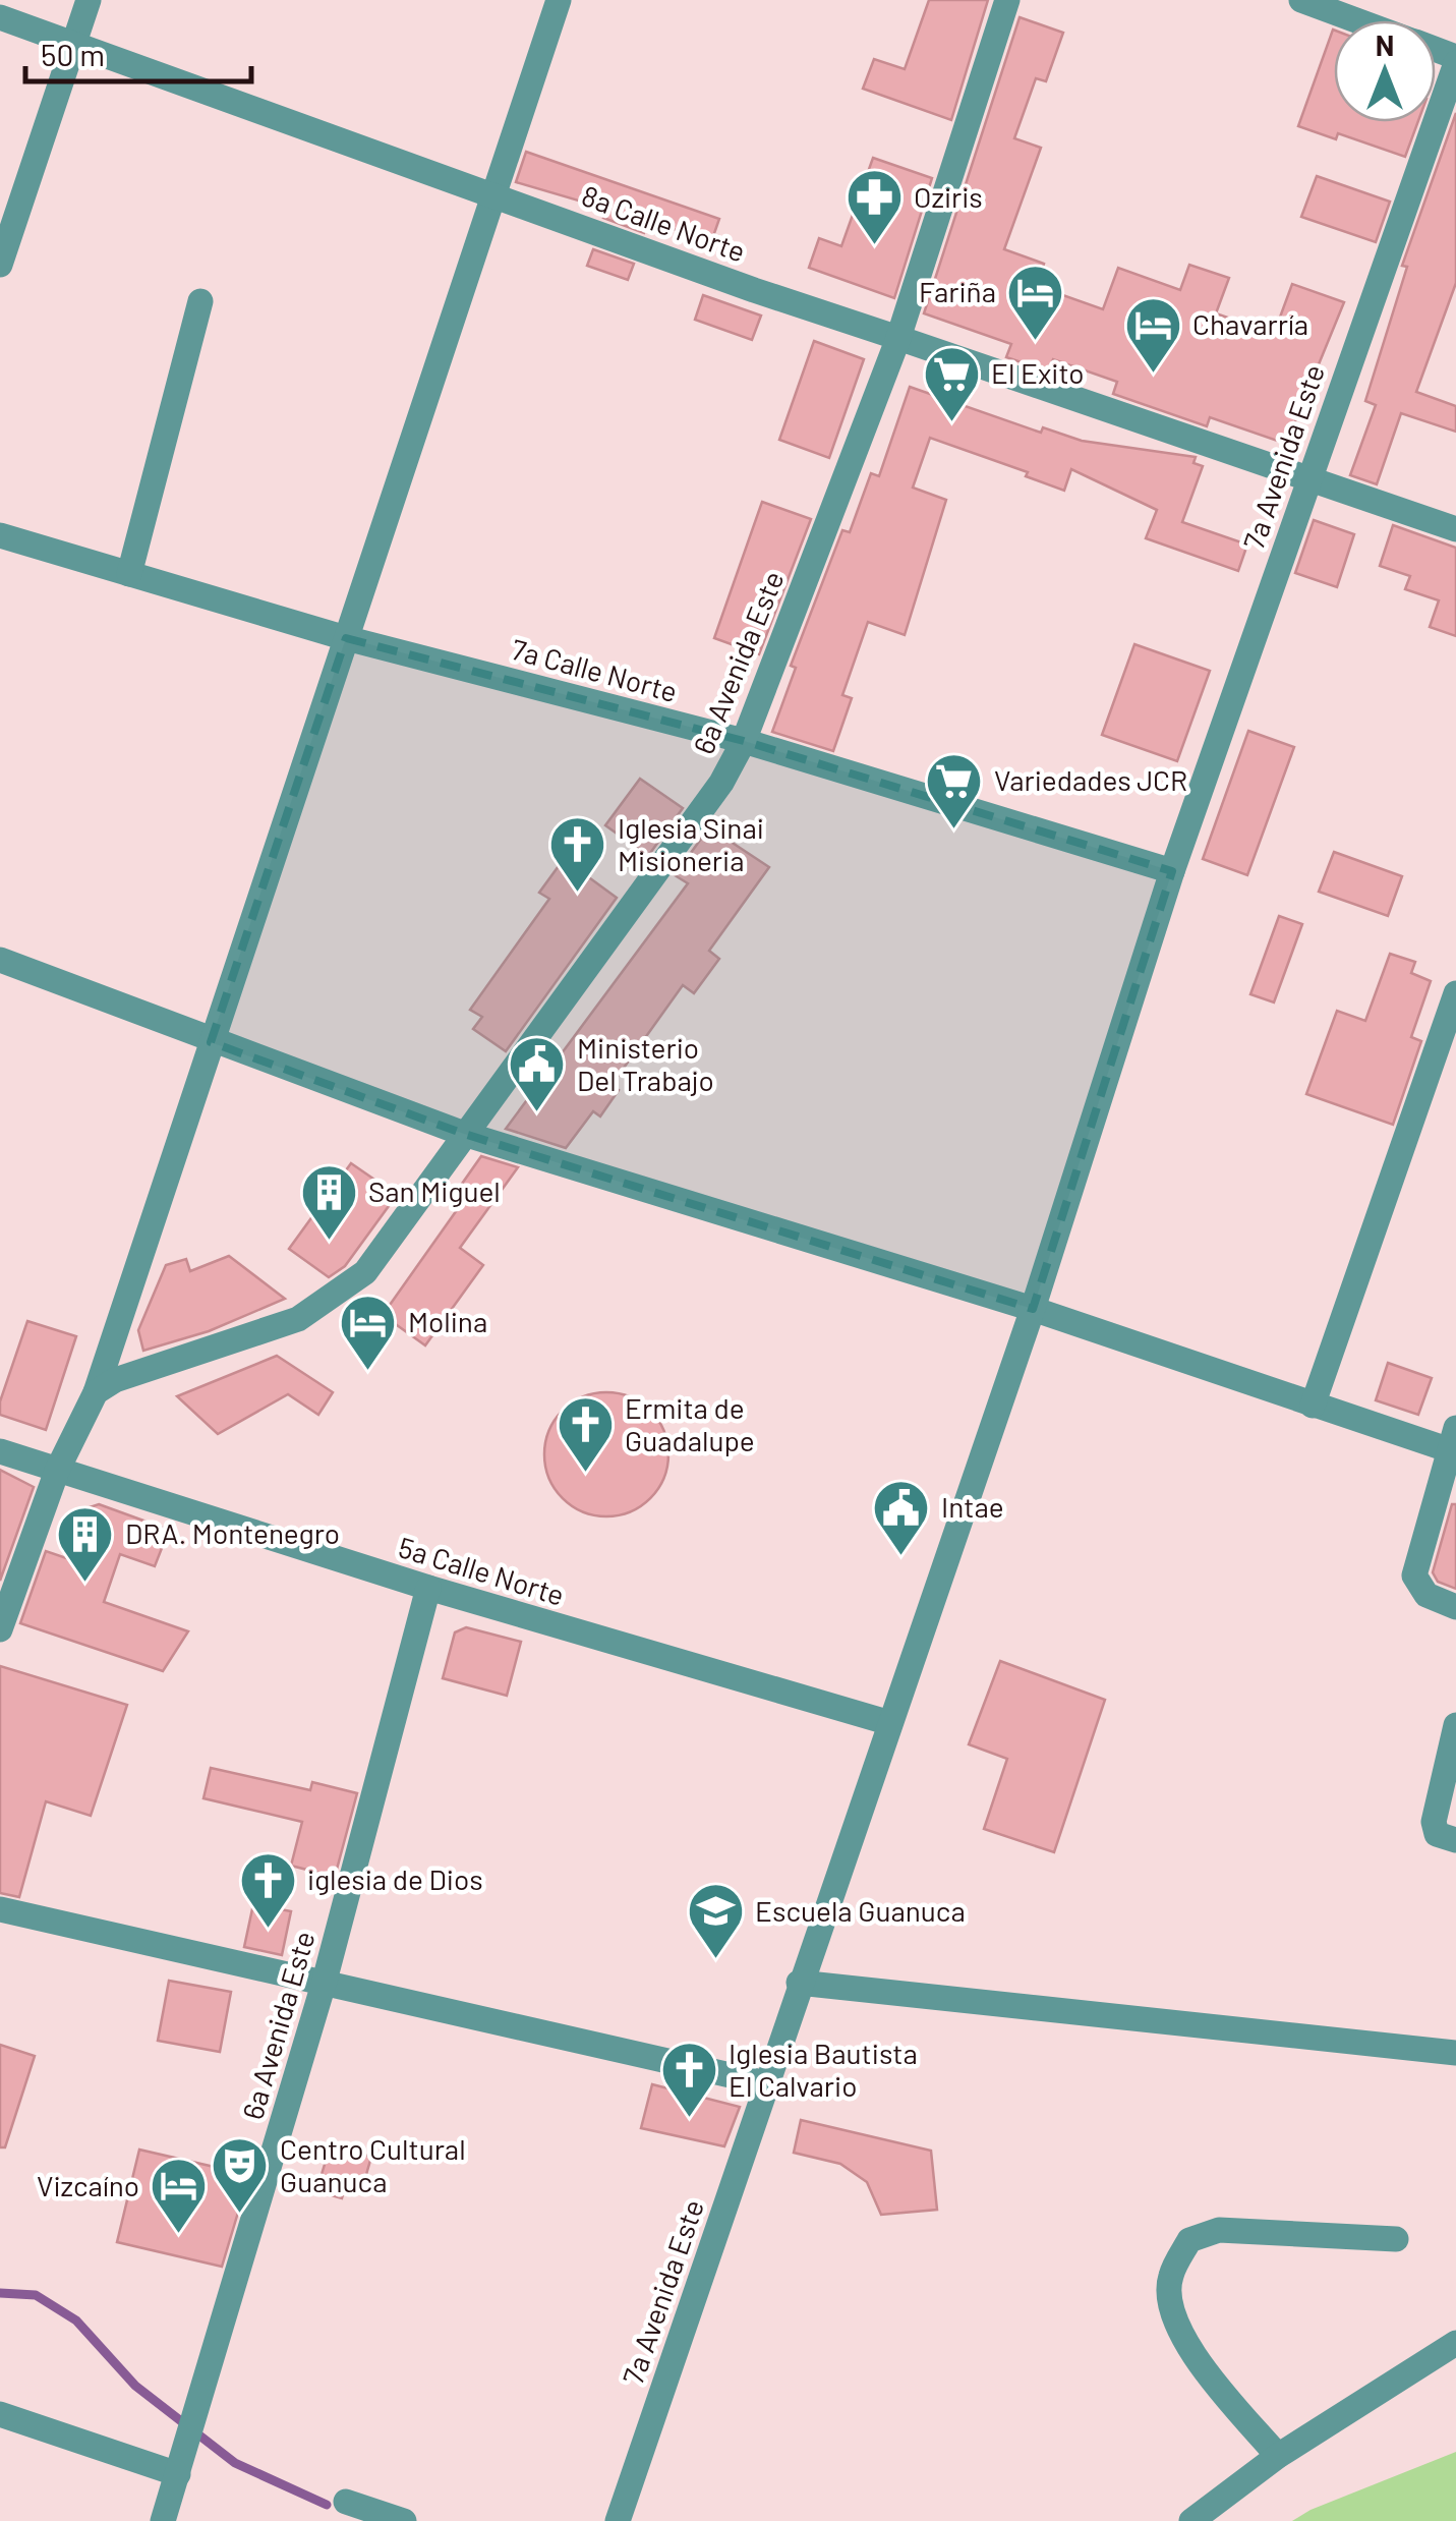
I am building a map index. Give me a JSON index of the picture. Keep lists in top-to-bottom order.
{
  "streets": {
    "street": [
      "8a Calle Norte",
      "7a Avenida Este",
      "6a Avenida Este",
      "7a Calle Norte",
      "5a Calle Norte"
    ]
  },
  "crossings": [
    ["8a Calle Norte", "7a Avenida Este"],
    ["8a Calle Norte", "6a Avenida Este"],
    ["7a Avenida Este", "7a Calle Norte"],
    ["7a Avenida Este", "5a Calle Norte"],
    ["6a Avenida Este", "7a Calle Norte"],
    ["6a Avenida Este", "5a Calle Norte"]
  ],
  "places": {
    "pharmacy": ["Oziris"],
    "hotel": [
      "Fariña",
      "Chavarría",
      "Molina",
      "Vizcaíno"
    ],
    "supermarket": ["El Exito", "Variedades JCR"],
    "church": [
      "Iglesia Sinai Misioneria",
      "Ermita de Guadalupe",
      "iglesia de Dios",
      "Iglesia Bautista El Calvario"
    ],
    "public building": ["Ministerio Del Trabajo", "Intae"],
    "building": ["San Miguel", "DRA. Montenegro"],
    "school or university": ["Escuela Guanuca"],
    "theatre": ["Centro Cultural Guanuca"]
  },
  "scale_bar": "50 m",
  "north": "top"
}
